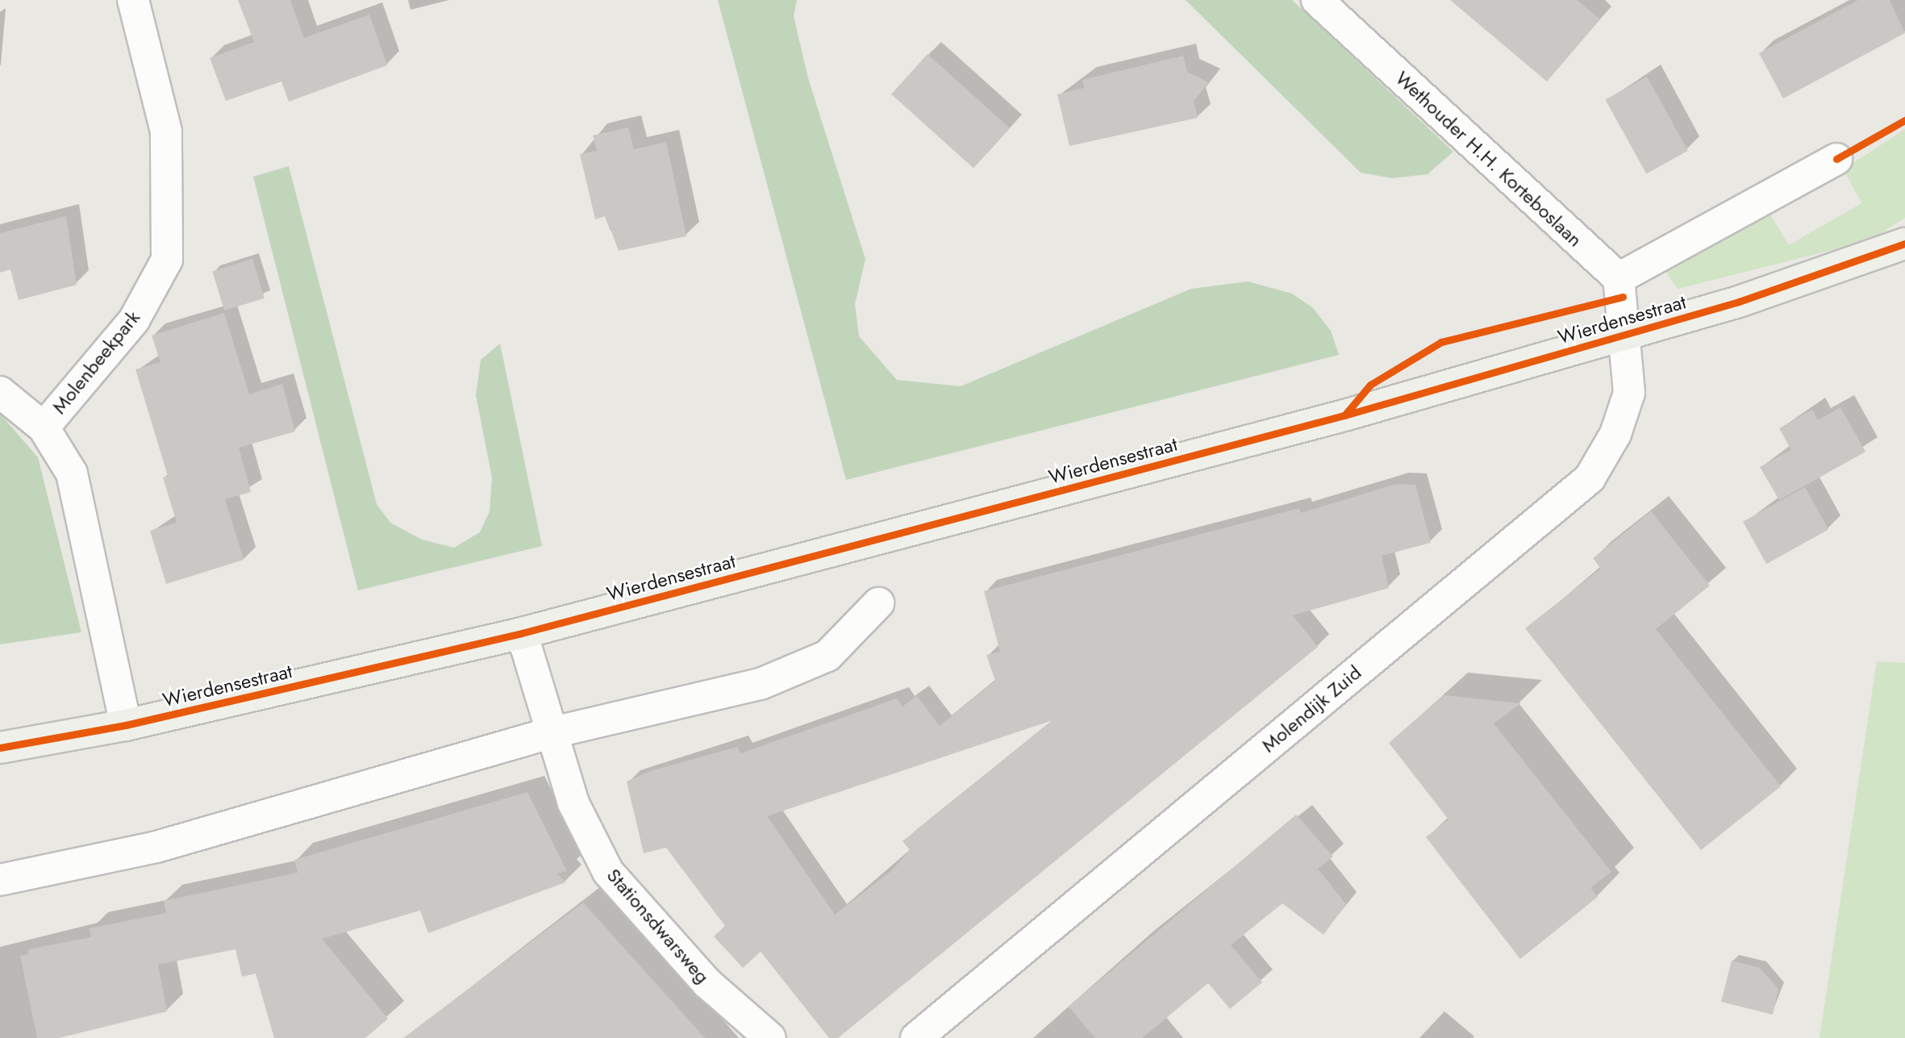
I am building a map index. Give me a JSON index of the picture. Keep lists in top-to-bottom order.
{
  "streets": {
    "main road": ["Wierdensestraat"],
    "street": [
      "Wethouder H.H. Korteboslaan",
      "Molenbeekpark",
      "Molendijk Zuid",
      "Stationsdwarsweg"
    ]
  },
  "crossings": [
    ["Wethouder H.H. Korteboslaan", "Wierdensestraat"],
    ["Wierdensestraat", "Molenbeekpark"],
    ["Wierdensestraat", "Molendijk Zuid"],
    ["Wierdensestraat", "Stationsdwarsweg"]
  ]
}
